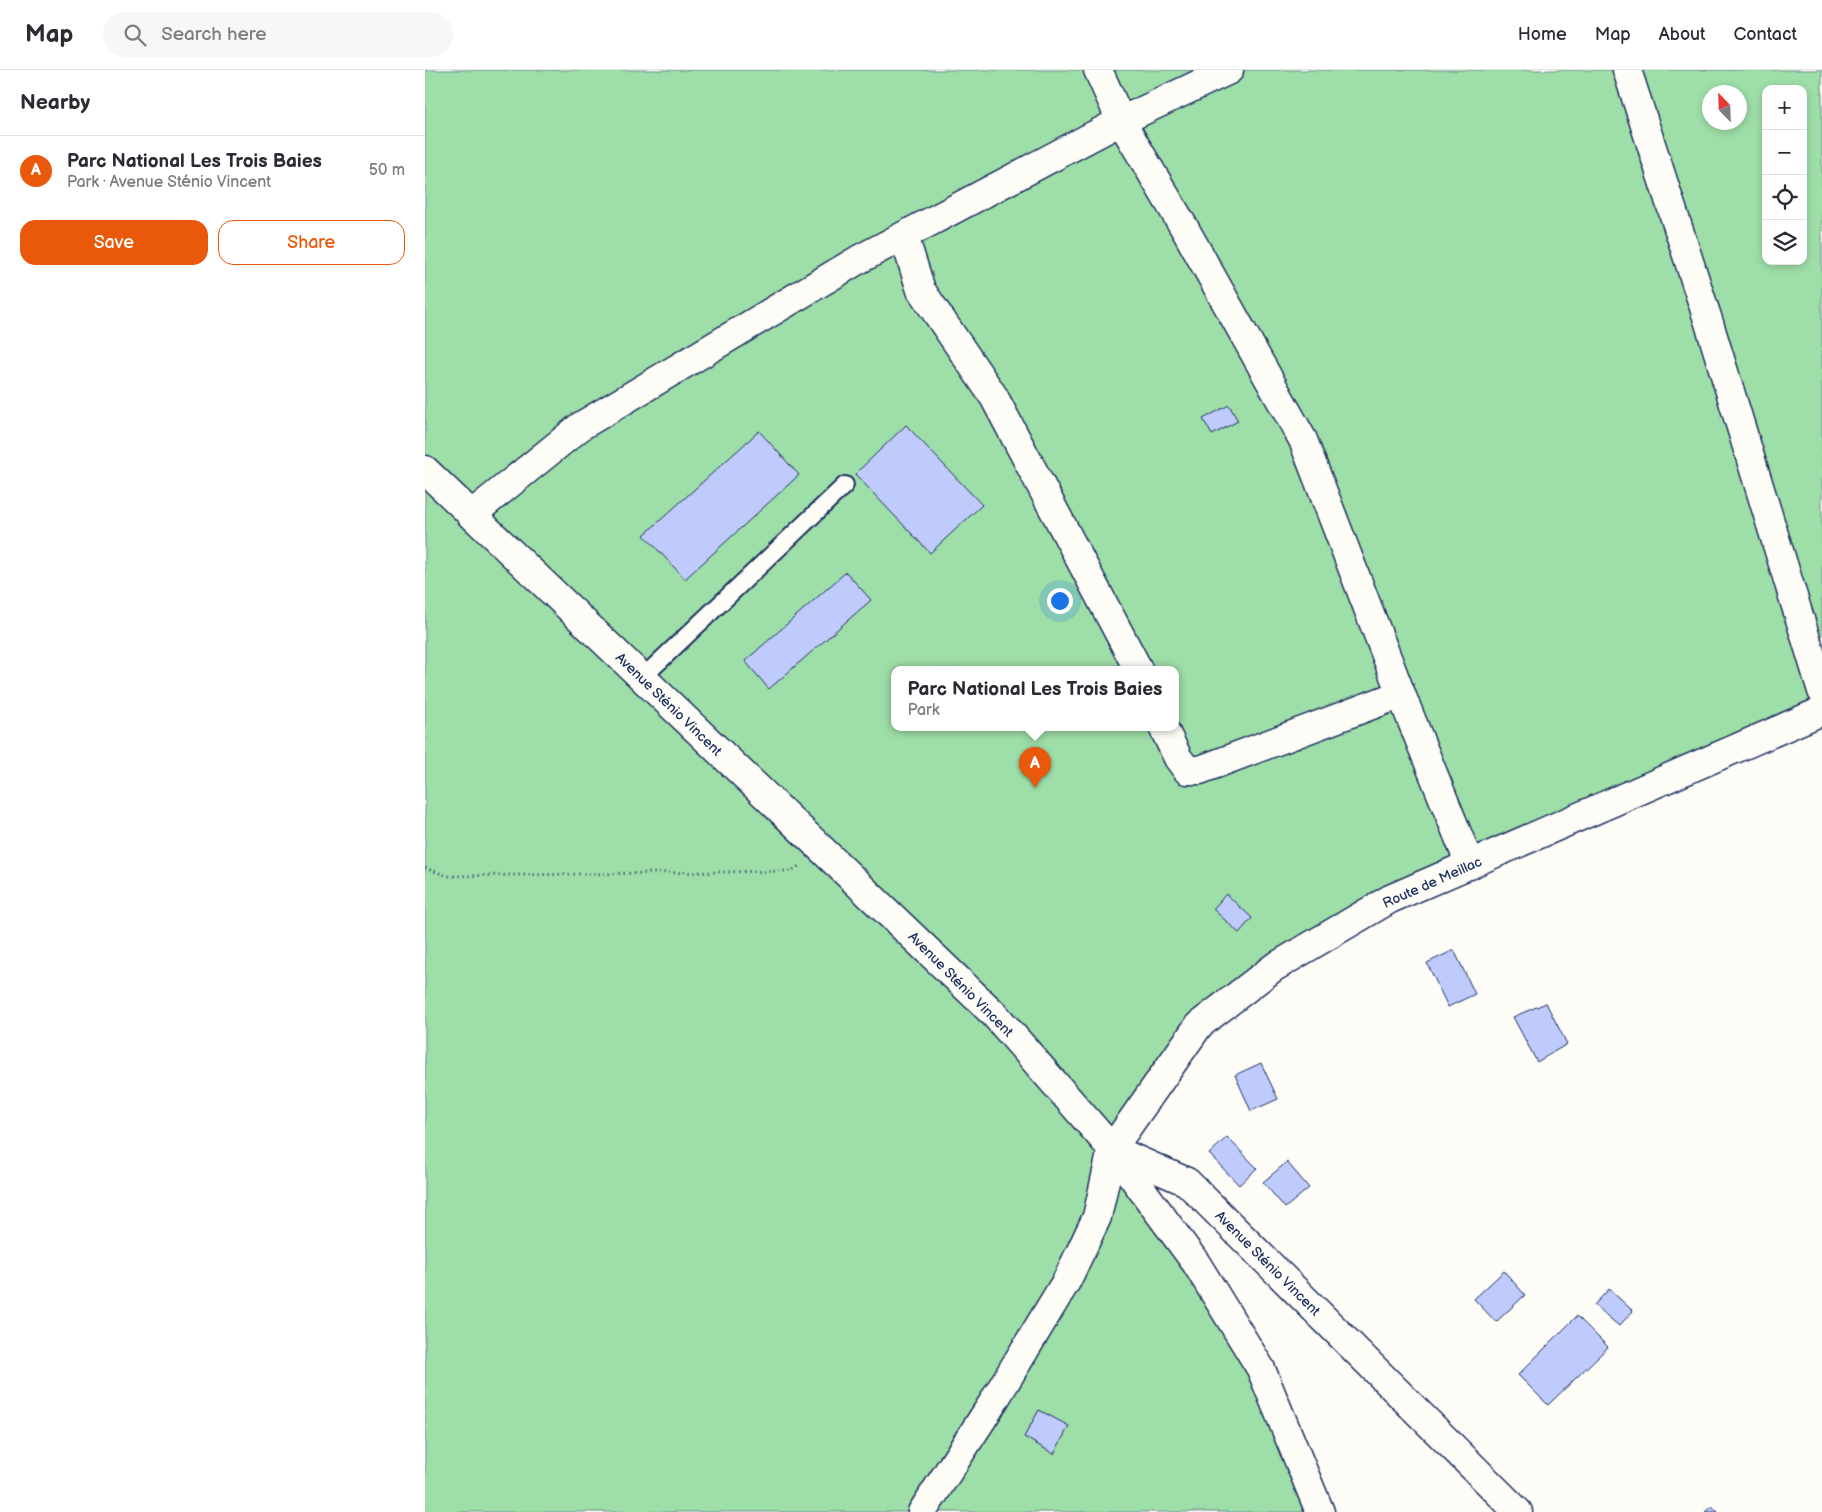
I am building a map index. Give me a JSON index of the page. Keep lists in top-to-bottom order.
{
  "streets": {
    "street": ["Avenue Sténio Vincent", "Route de Meillac"]
  },
  "crossings": [
    ["Avenue Sténio Vincent", "Route de Meillac"]
  ],
  "north": "top left",
  "page": {
    "header": "Map",
    "search": "Search here",
    "nav": [
      "Home",
      "Map",
      "About",
      "Contact"
    ],
    "heading": "Nearby",
    "map_buttons": ["+", "−"],
    "list": [
      {
        "mark": "A",
        "name": "Parc National Les Trois Baies",
        "note": "Park · Avenue Sténio Vincent",
        "value": "50 m"
      }
    ],
    "buttons": ["Save", "Share"],
    "popup": ["Parc National Les Trois Baies", "Park"],
    "pins": "A"
  }
}
